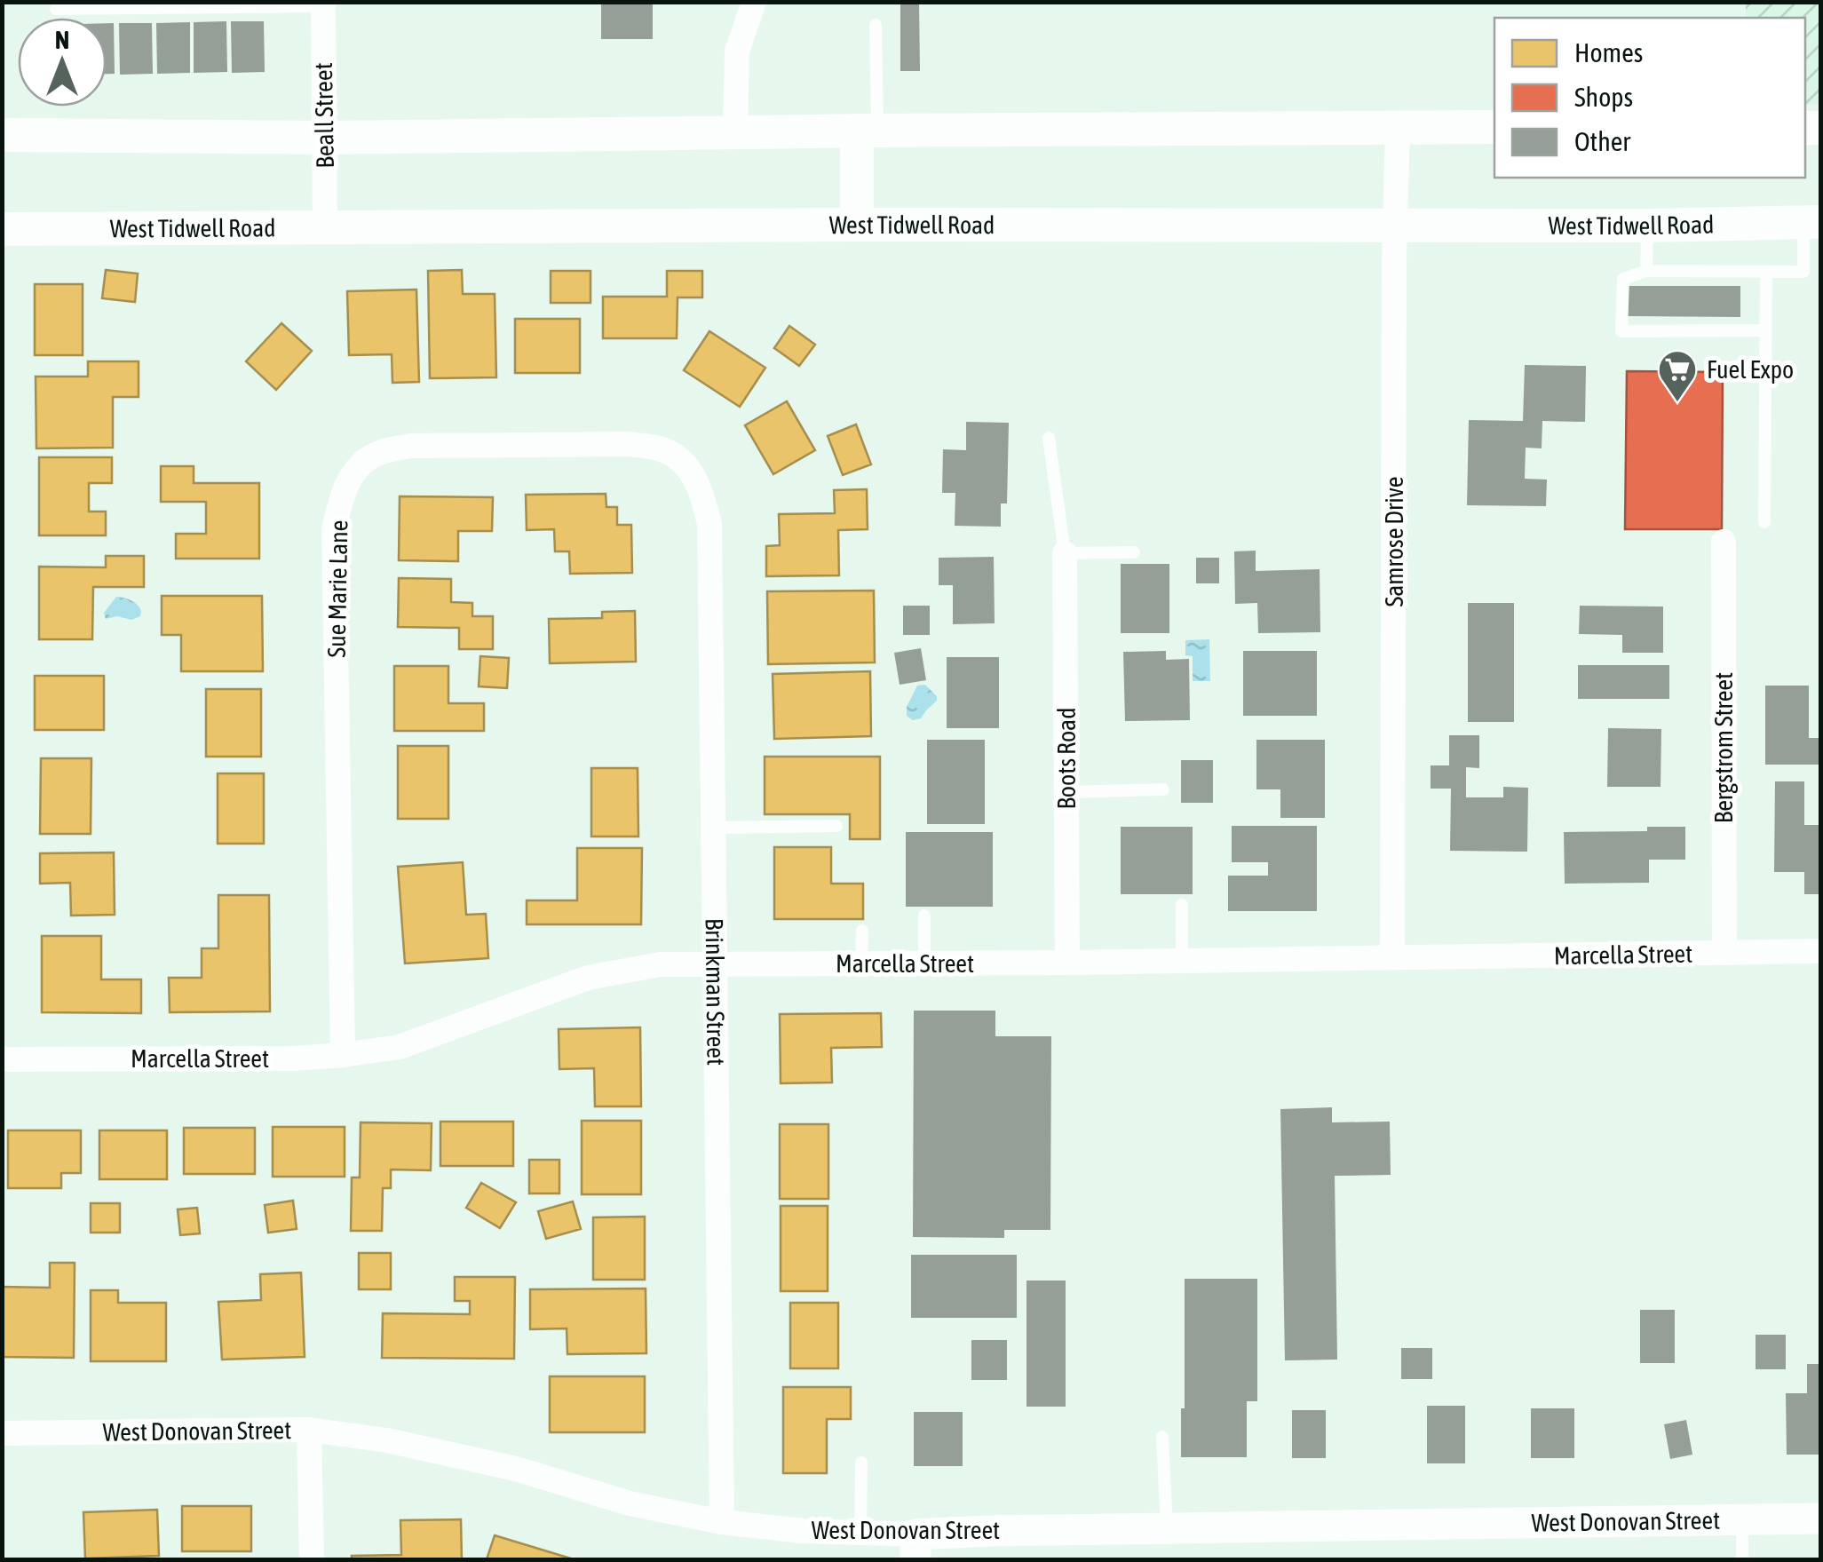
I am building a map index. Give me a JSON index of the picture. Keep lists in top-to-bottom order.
{
  "streets": {
    "main road": ["West Tidwell Road"],
    "street": [
      "Beall Street",
      "Samrose Drive",
      "Sue Marie Lane",
      "Bergstrom Street",
      "Boots Road",
      "Marcella Street",
      "Brinkman Street",
      "West Donovan Street"
    ]
  },
  "crossings": [
    ["Beall Street", "West Tidwell Road"],
    ["West Tidwell Road", "Samrose Drive"],
    ["Samrose Drive", "Marcella Street"],
    ["Sue Marie Lane", "Marcella Street"],
    ["Sue Marie Lane", "Brinkman Street"],
    ["Bergstrom Street", "Marcella Street"],
    ["Boots Road", "Marcella Street"],
    ["Marcella Street", "Brinkman Street"],
    ["Brinkman Street", "West Donovan Street"]
  ],
  "places": {
    "supermarket": ["Fuel Expo"]
  },
  "legend": ["Homes", "Shops", "Other"],
  "north": "top"
}
